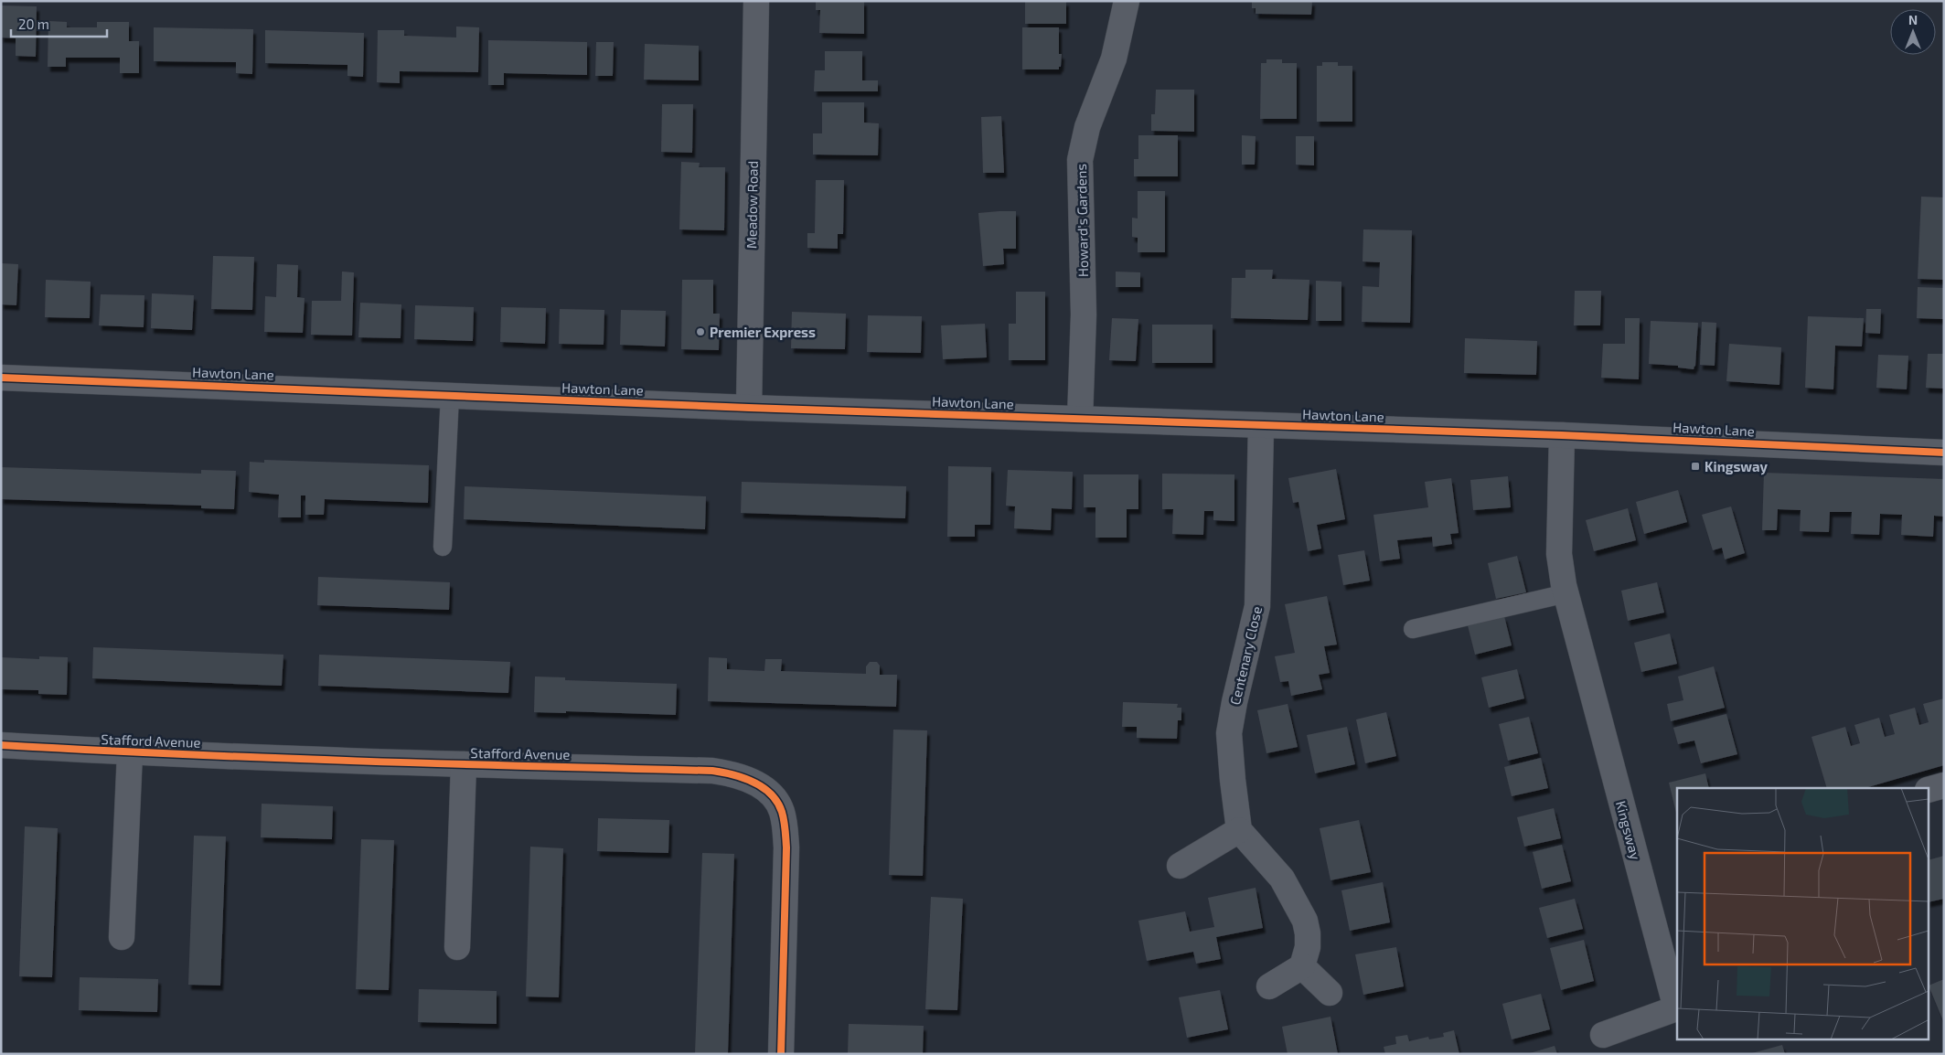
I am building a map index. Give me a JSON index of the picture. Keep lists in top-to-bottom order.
{
  "streets": {
    "street": [
      "Meadow Road",
      "Howard's Gardens",
      "Hawton Lane",
      "Centenary Close",
      "Stafford Avenue",
      "Kingsway"
    ]
  },
  "crossings": [
    ["Meadow Road", "Hawton Lane"],
    ["Howard's Gardens", "Hawton Lane"],
    ["Hawton Lane", "Centenary Close"],
    ["Hawton Lane", "Kingsway"]
  ],
  "places": {
    "other": ["Premier Express"],
    "transit": ["Kingsway"]
  },
  "scale_bar": "20 m",
  "north": "top"
}
